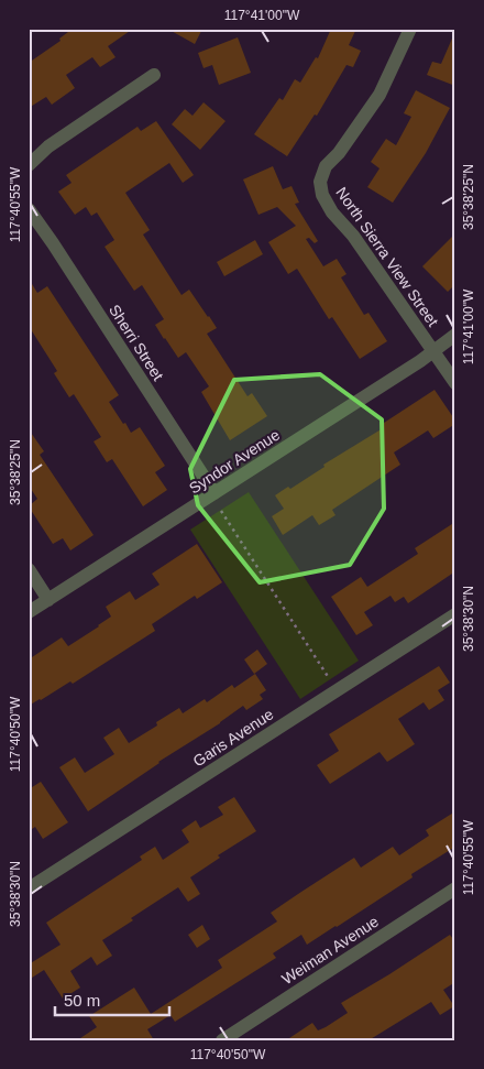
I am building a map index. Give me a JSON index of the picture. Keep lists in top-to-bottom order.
{
  "streets": {
    "street": [
      "North Sierra View Street",
      "Sherri Street",
      "Syndor Avenue",
      "Garis Avenue",
      "Weiman Avenue"
    ]
  },
  "crossings": [
    ["North Sierra View Street", "Syndor Avenue"],
    ["Sherri Street", "Syndor Avenue"]
  ],
  "scale_bar": "50 m",
  "coordinates": [
    "117°41'00\"W",
    "35°38'25\"N",
    "117°40'55\"W",
    "35°38'30\"N",
    "117°40'50\"W"
  ]
}
